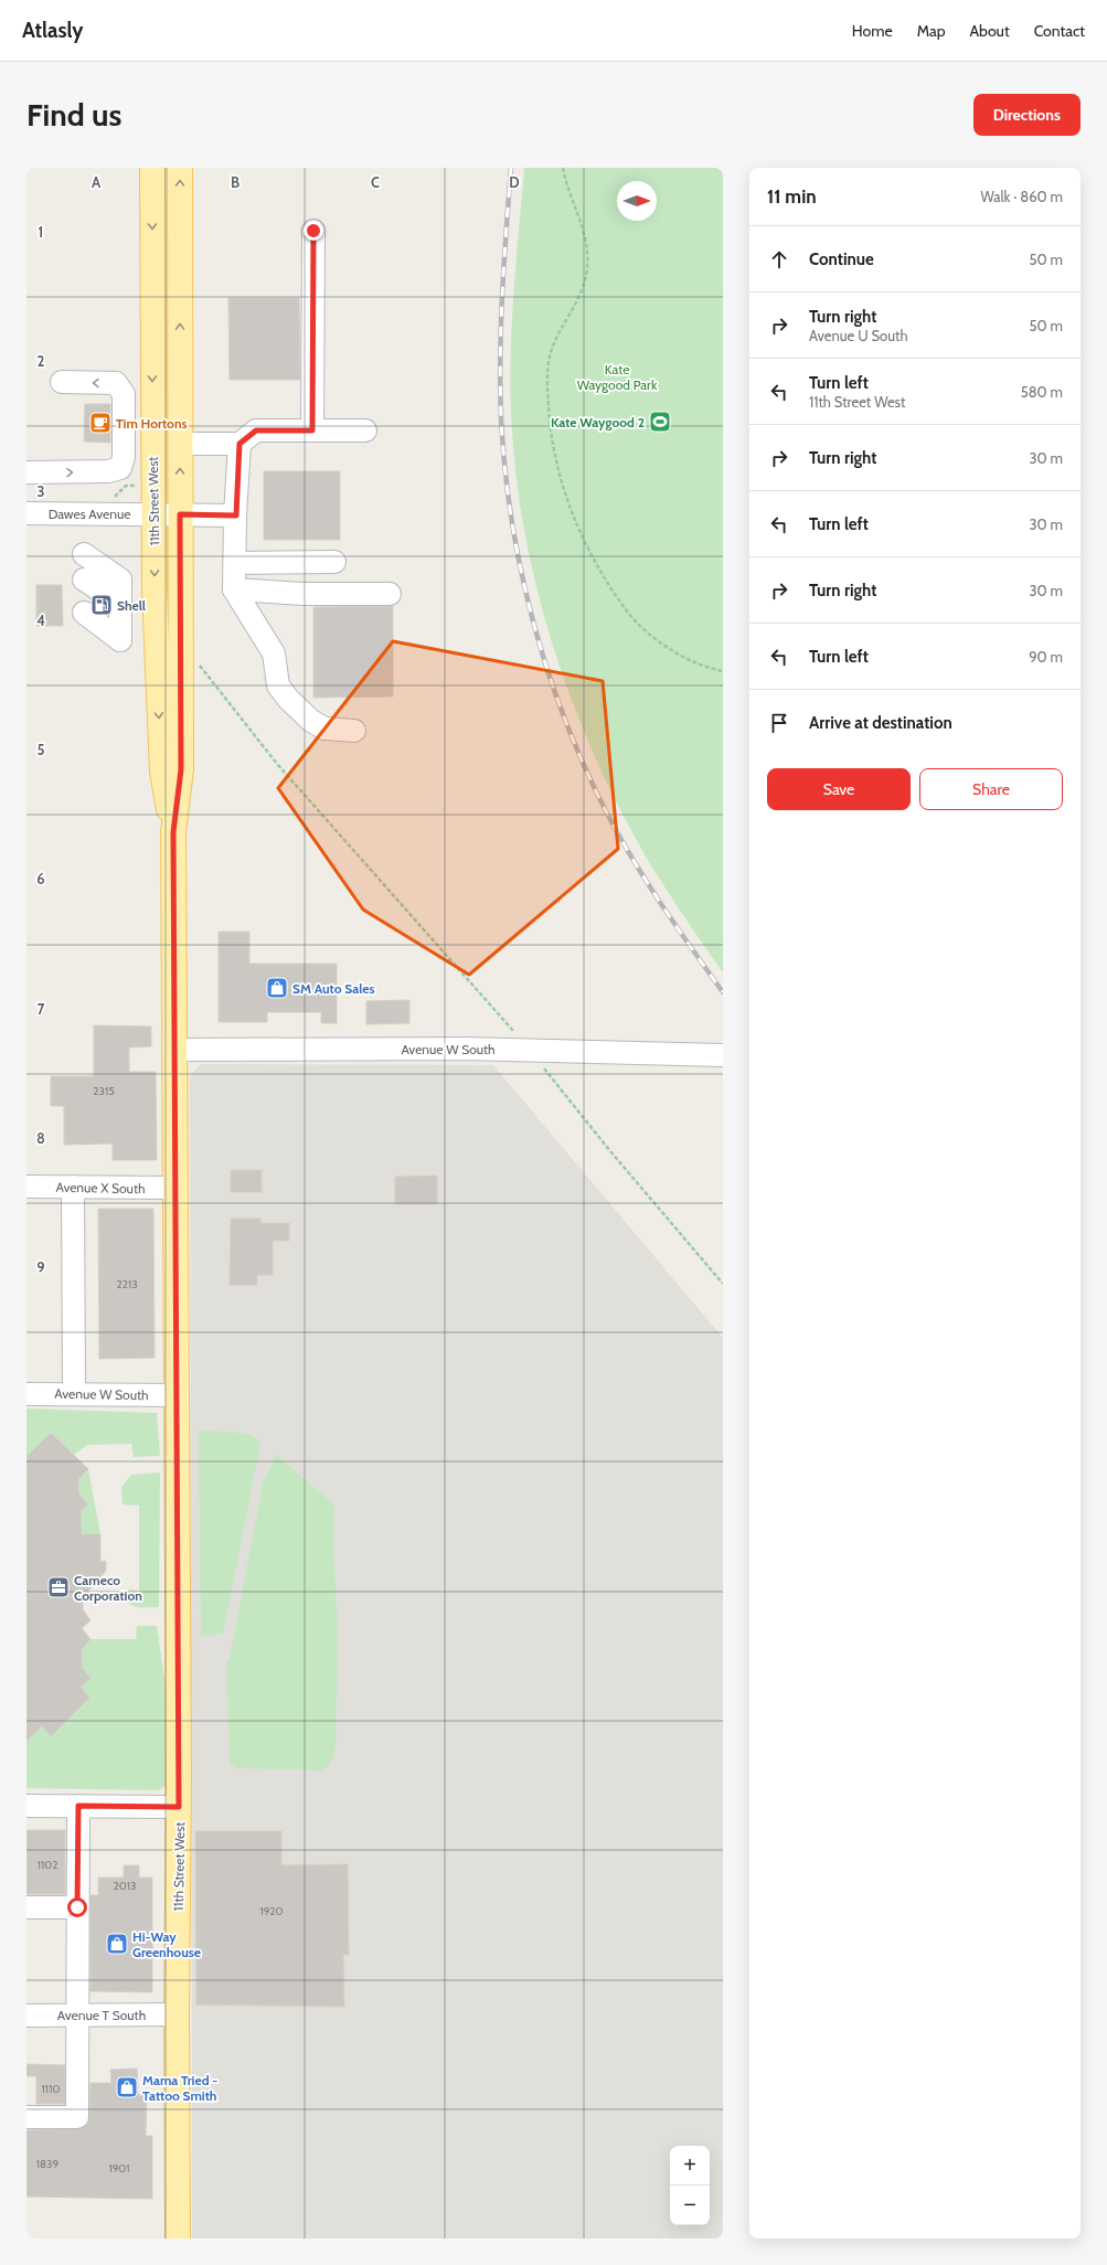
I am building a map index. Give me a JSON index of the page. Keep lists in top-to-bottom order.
{
  "streets": {
    "main road": ["11th Street West"],
    "street": [
      "Dawes Avenue",
      "Avenue W South",
      "Avenue X South",
      "Avenue T South"
    ]
  },
  "crossings": [
    ["11th Street West", "Dawes Avenue"],
    ["11th Street West", "Avenue W South"],
    ["11th Street West", "Avenue X South"],
    ["11th Street West", "Avenue T South"]
  ],
  "parks": ["Kate Waygood Park"],
  "places": {
    "sports": ["Kate Waygood 2"],
    "cafe": ["Tim Hortons"],
    "fuel station": ["Shell"],
    "shop": ["SM Auto Sales", "Hi-Way Greenhouse", "Mama Tried - Tattoo Smith"],
    "office": ["Cameco Corporation"]
  },
  "house_numbers": [
    "2315",
    "2213",
    "1102",
    "2013",
    "1920",
    "1110",
    "1839",
    "1901"
  ],
  "north": "right",
  "page": {
    "header": "Atlasly",
    "nav": [
      "Home",
      "Map",
      "About",
      "Contact"
    ],
    "buttons": [
      "Directions",
      ["Save", "Share"]
    ],
    "title": "Find us",
    "heading": ["11 min", "Walk · 860 m"],
    "list": [
      ["Continue", "50 m"],
      ["Turn right", "Avenue U South", "50 m"],
      ["Turn left", "11th Street West", "580 m"],
      ["Turn right", "30 m"],
      ["Turn left", "30 m"],
      ["Turn right", "30 m"],
      ["Turn left", "90 m"],
      "Arrive at destination"
    ],
    "map_buttons": ["+", "−"]
  },
  "grid": {
    "columns": [
      "A",
      "B",
      "C",
      "D"
    ],
    "rows": [
      "1",
      "2",
      "3",
      "4",
      "5",
      "6",
      "7",
      "8",
      "9"
    ]
  }
}
